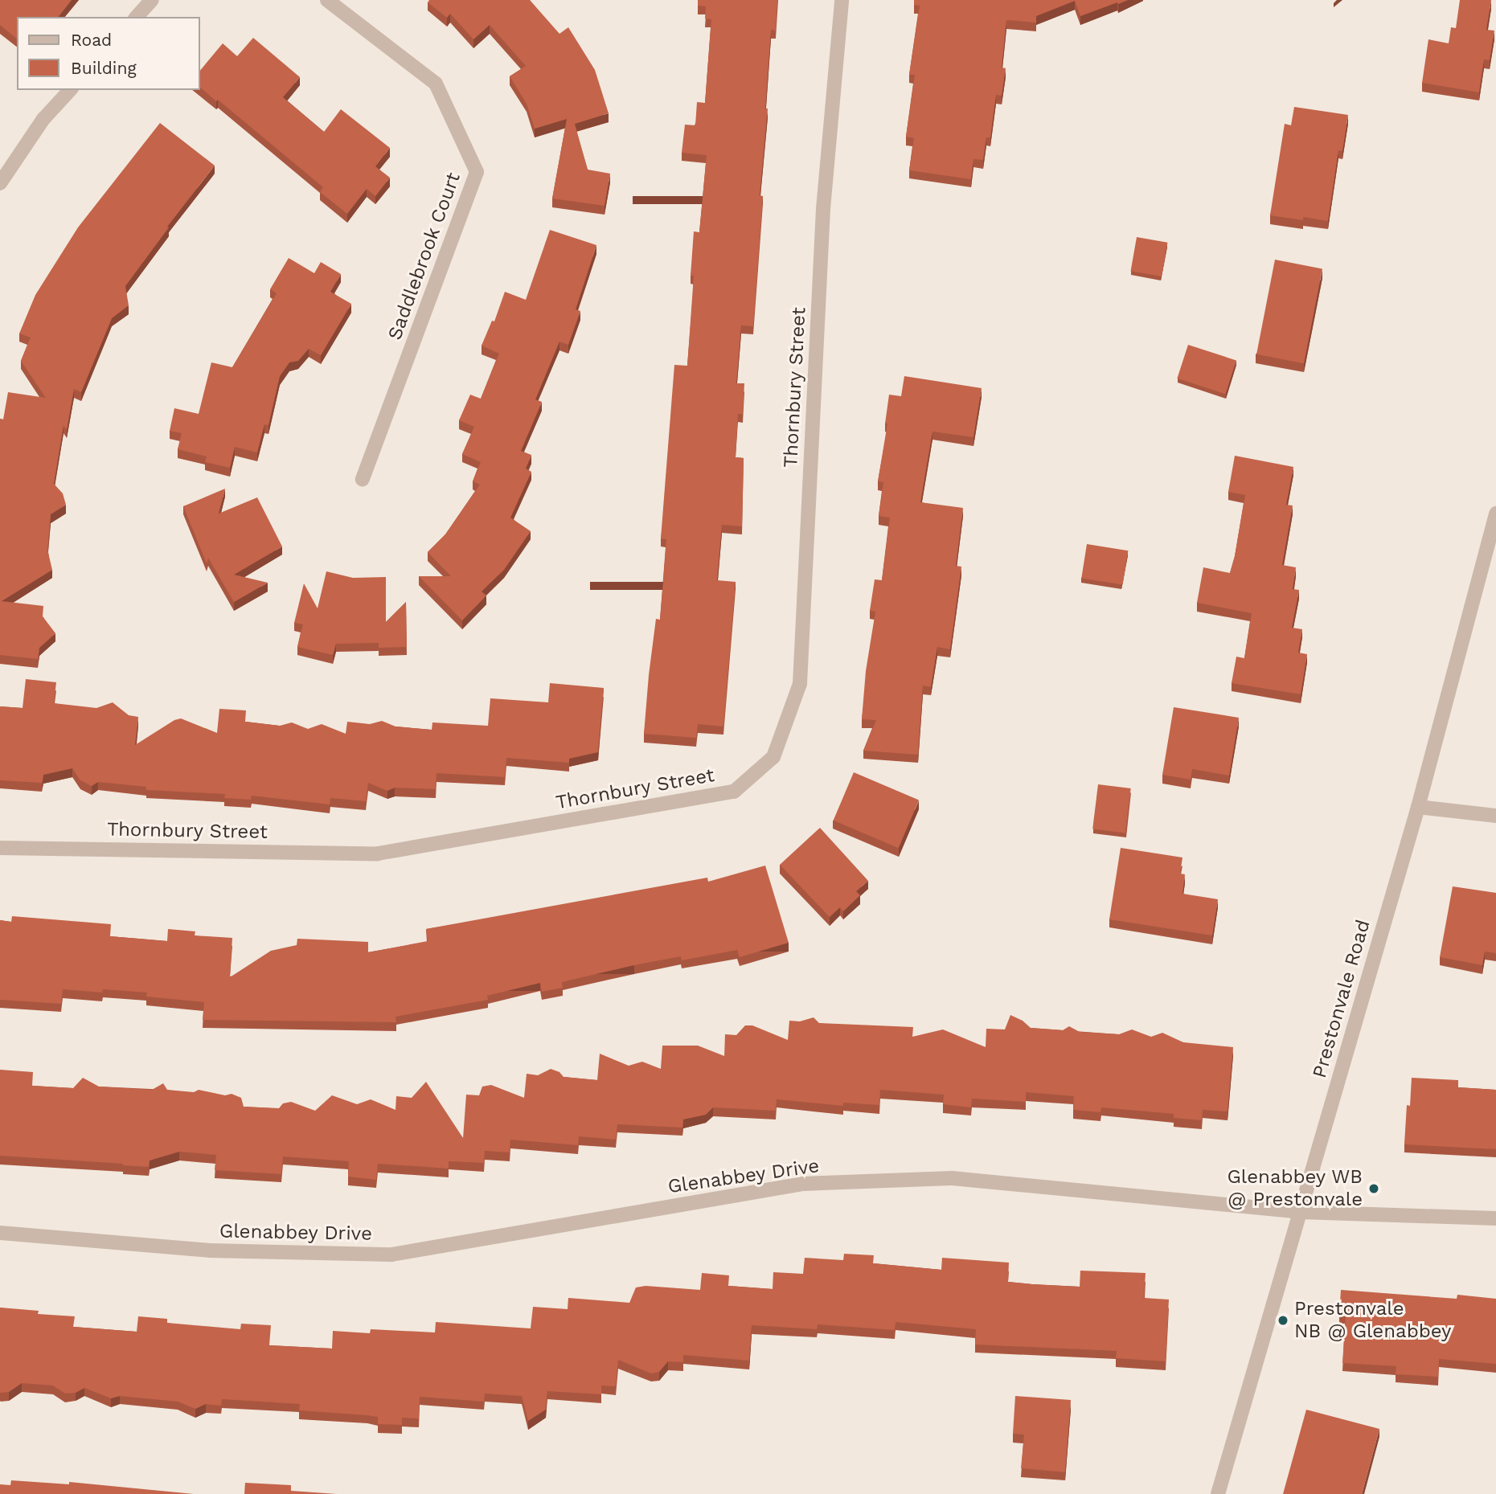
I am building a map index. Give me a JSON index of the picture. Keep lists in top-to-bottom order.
{
  "streets": {
    "street": [
      "Saddlebrook Court",
      "Thornbury Street",
      "Prestonvale Road",
      "Glenabbey Drive"
    ]
  },
  "crossings": [
    ["Prestonvale Road", "Glenabbey Drive"]
  ],
  "places": ["Glenabbey WB @ Prestonvale", "Prestonvale NB @ Glenabbey"],
  "legend": ["Road", "Building"]
}
